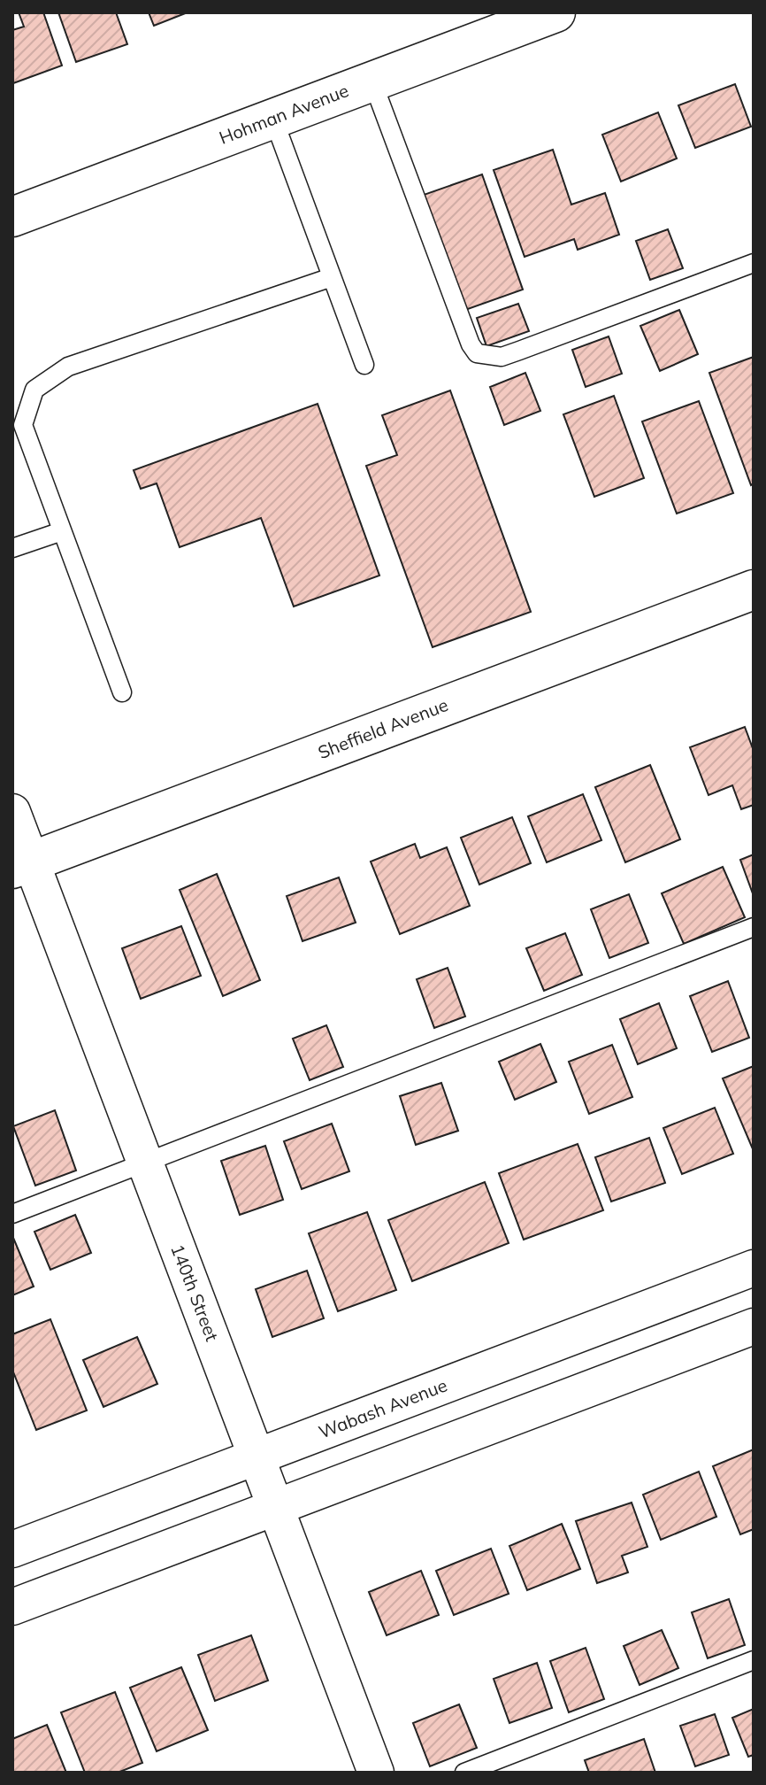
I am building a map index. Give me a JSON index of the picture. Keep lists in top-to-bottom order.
{
  "streets": {
    "street": [
      "Hohman Avenue",
      "Sheffield Avenue",
      "140th Street",
      "Wabash Avenue"
    ]
  },
  "crossings": [
    ["Sheffield Avenue", "140th Street"],
    ["140th Street", "Wabash Avenue"]
  ]
}
